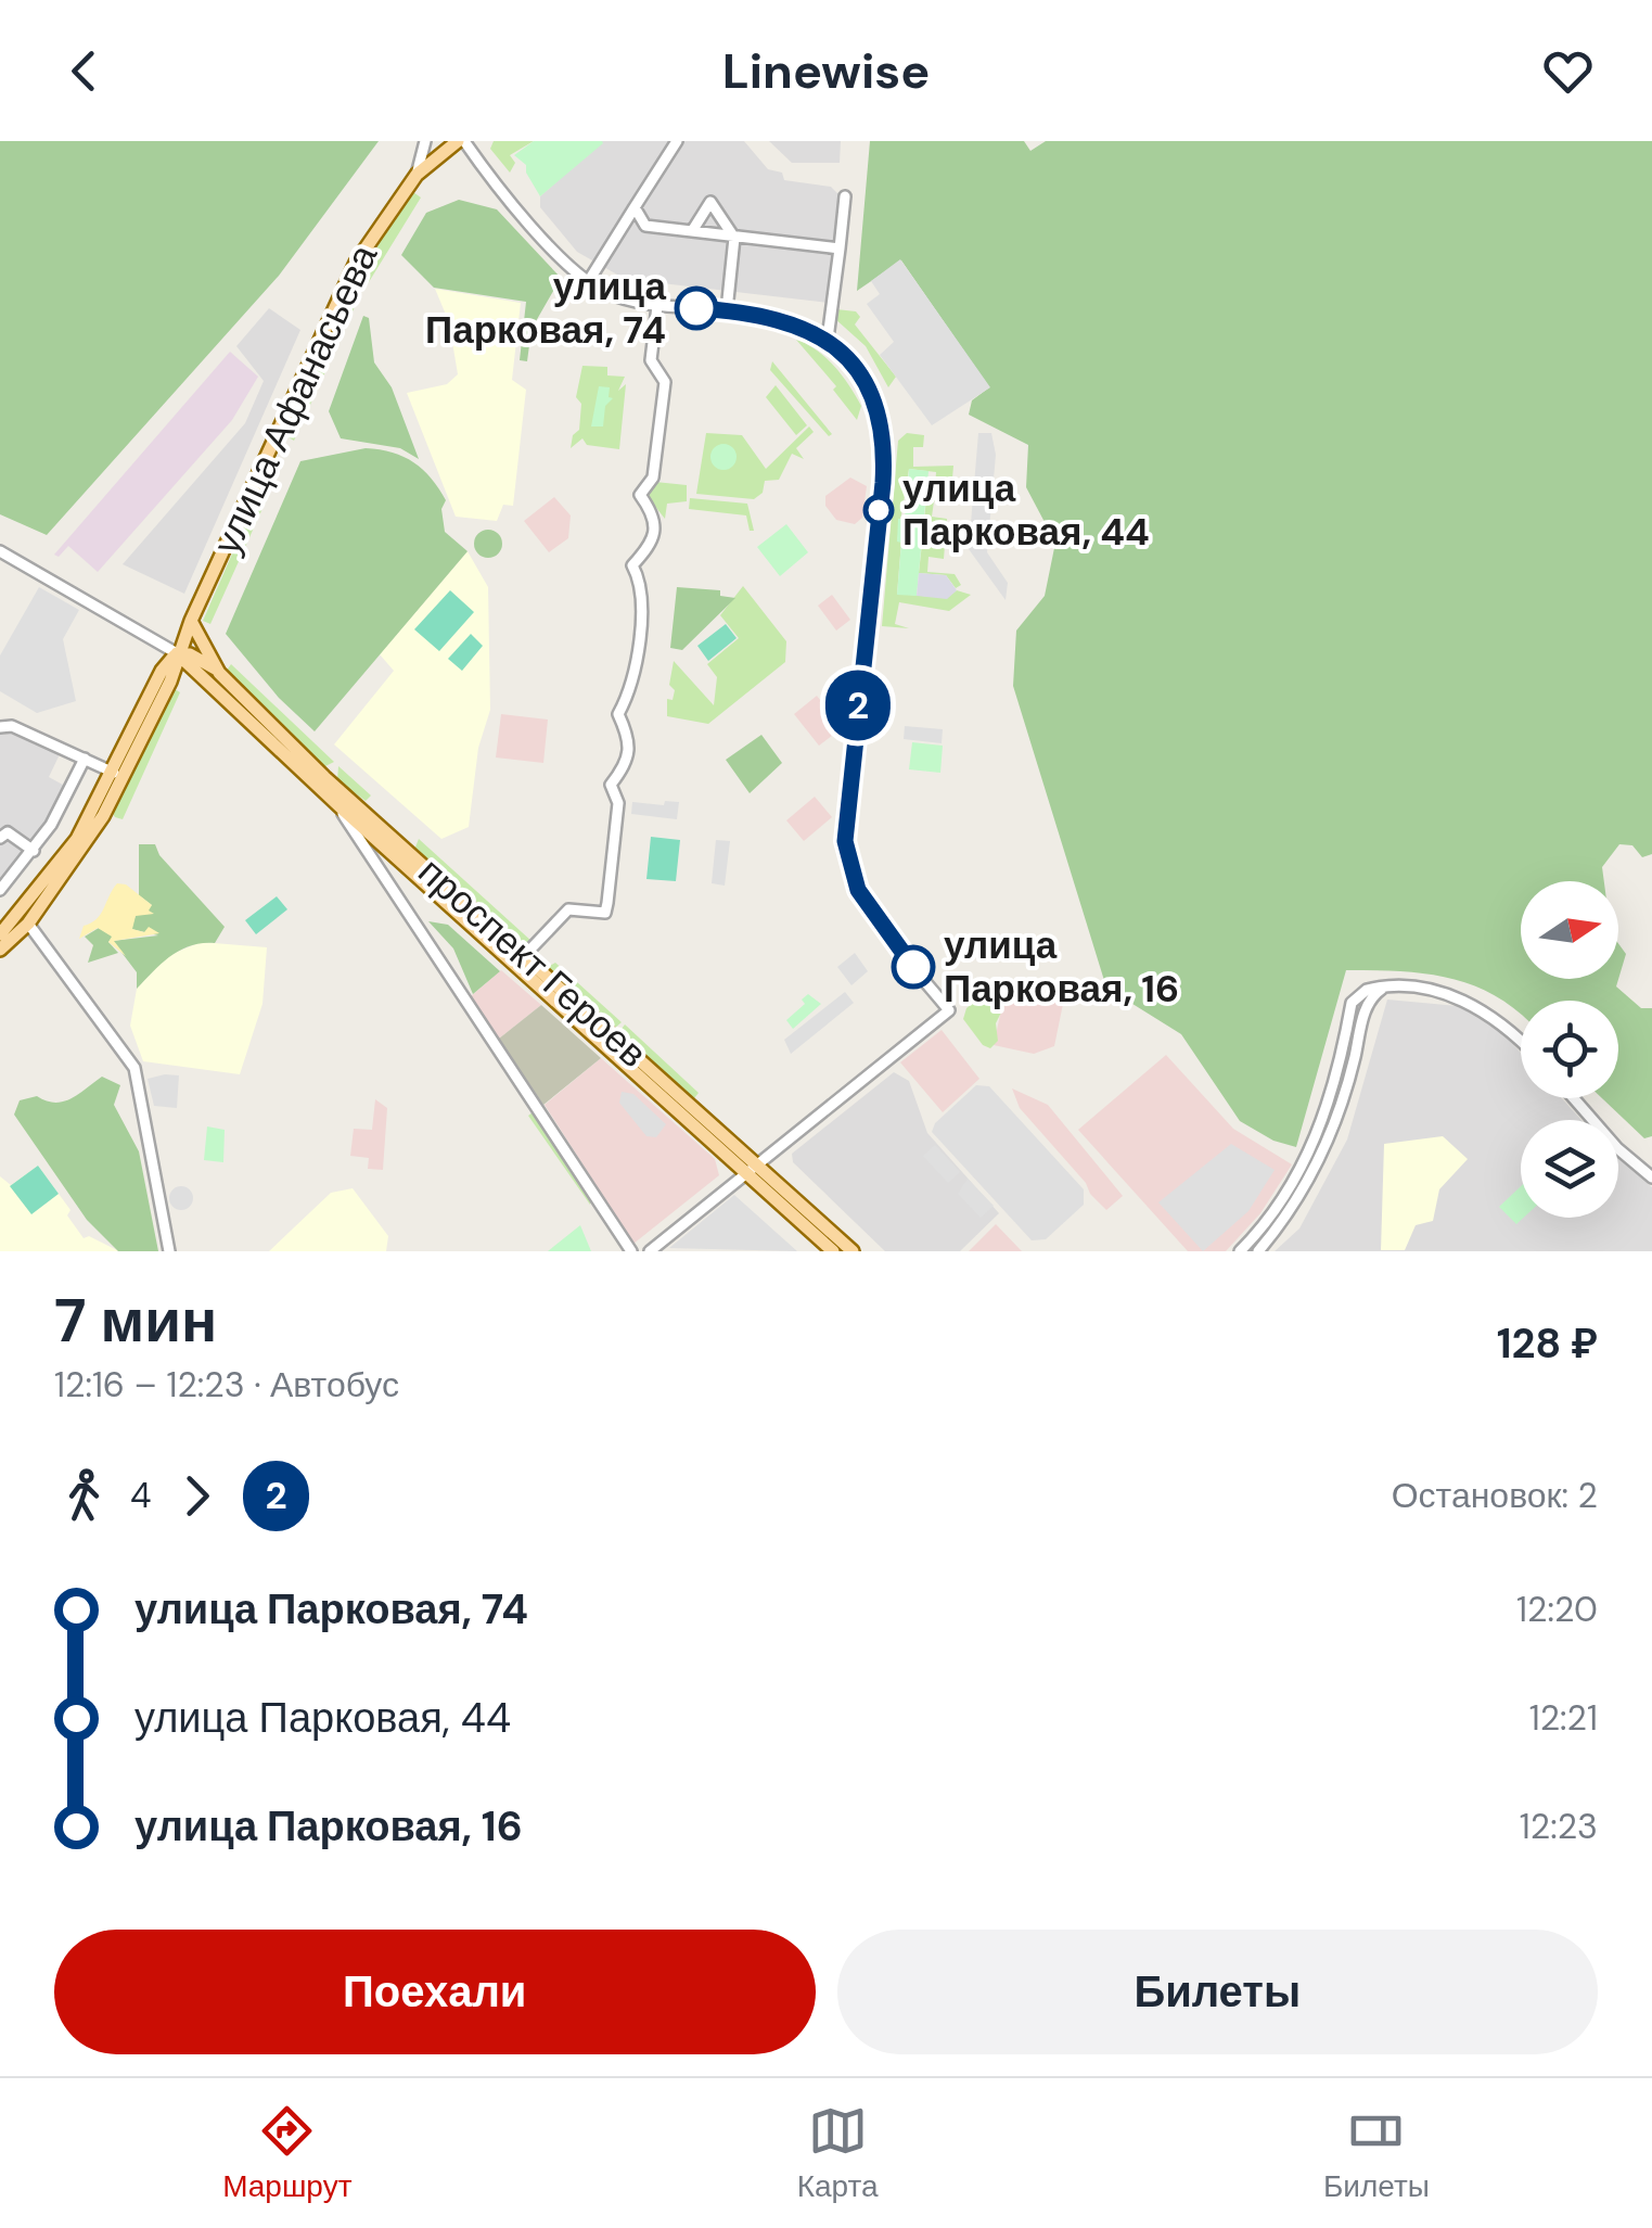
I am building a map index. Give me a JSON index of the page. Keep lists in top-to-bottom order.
{
  "streets": {
    "main road": ["улица Афанасьева", "проспект Героев"]
  },
  "crossings": [
    ["улица Афанасьева", "проспект Героев"]
  ],
  "places": ["улица Парковая, 74", "улица Парковая, 44", "улица Парковая, 16"],
  "lines": ["bus line 2"],
  "north": "right",
  "page": {
    "header": "Linewise",
    "on_map": "2",
    "heading": ["7 мин", "12:16 – 12:23 · Автобус", "128 ₽"],
    "legs": ["4", "2", "Остановок: 2"],
    "list": [
      {
        "name": "улица Парковая, 74",
        "value": "12:20"
      },
      {
        "name": "улица Парковая, 44",
        "value": "12:21"
      },
      {
        "name": "улица Парковая, 16",
        "value": "12:23"
      }
    ],
    "buttons": ["Поехали", "Билеты"],
    "tabs": ["Маршрут", "Карта", "Билеты"]
  }
}
